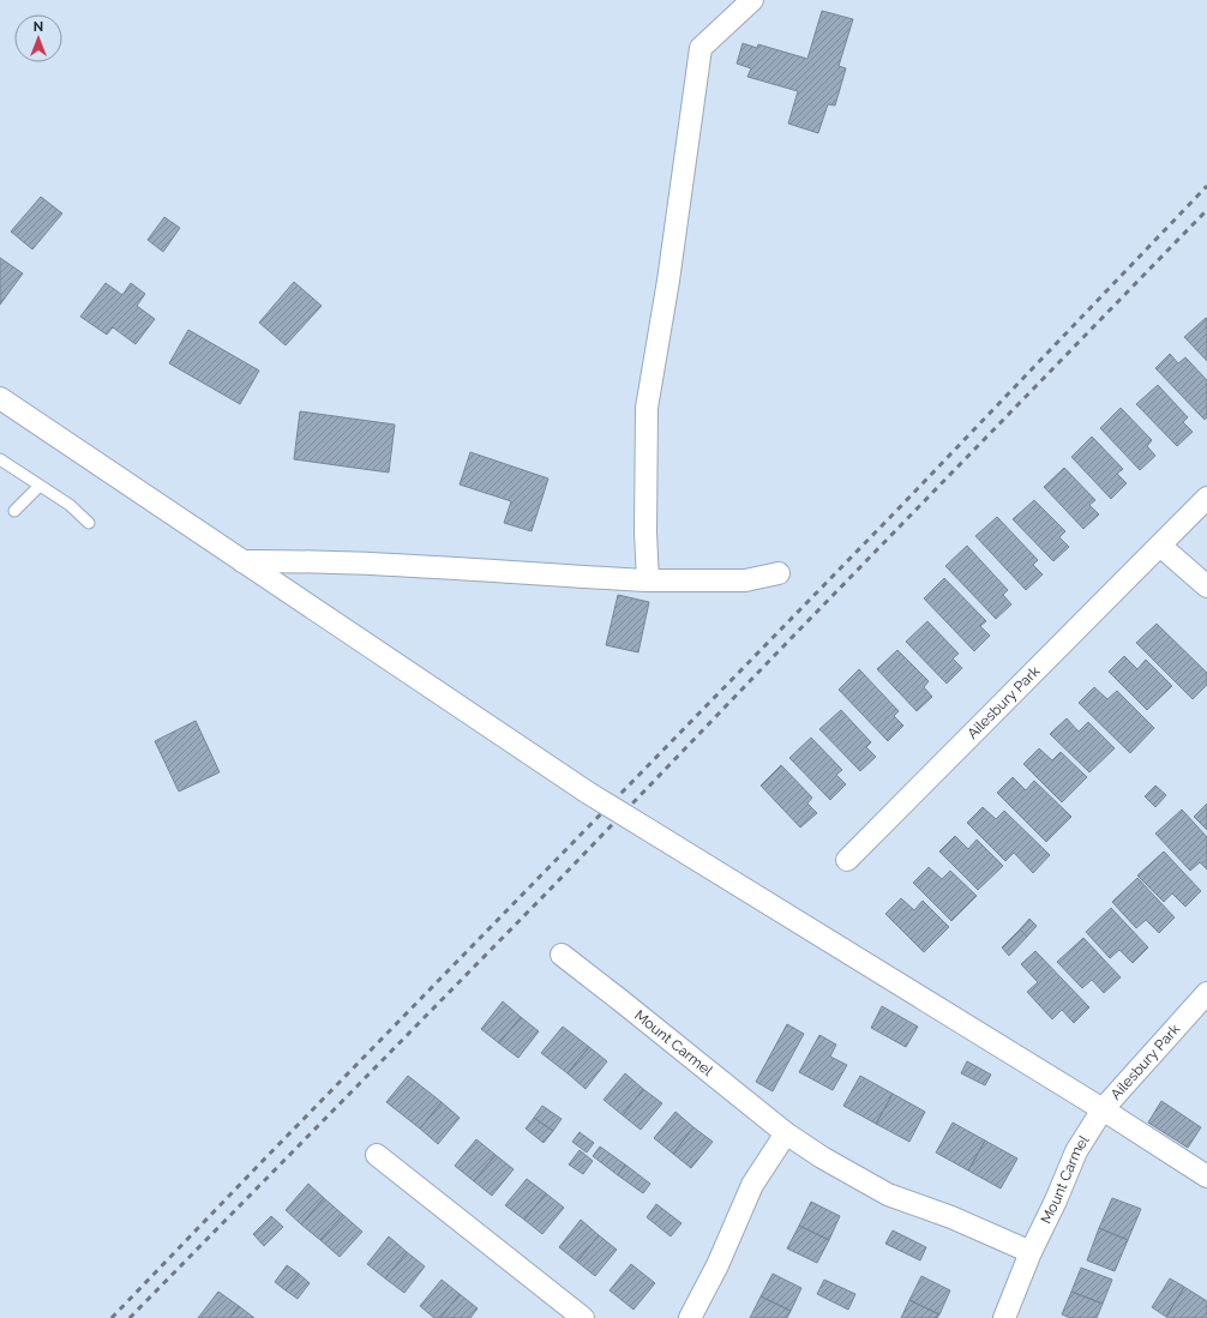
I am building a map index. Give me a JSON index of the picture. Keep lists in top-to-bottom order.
{
  "streets": {
    "street": ["Ailesbury Park", "Mount Carmel"]
  },
  "crossings": [
    ["Ailesbury Park", "Mount Carmel"]
  ],
  "north": "top"
}
